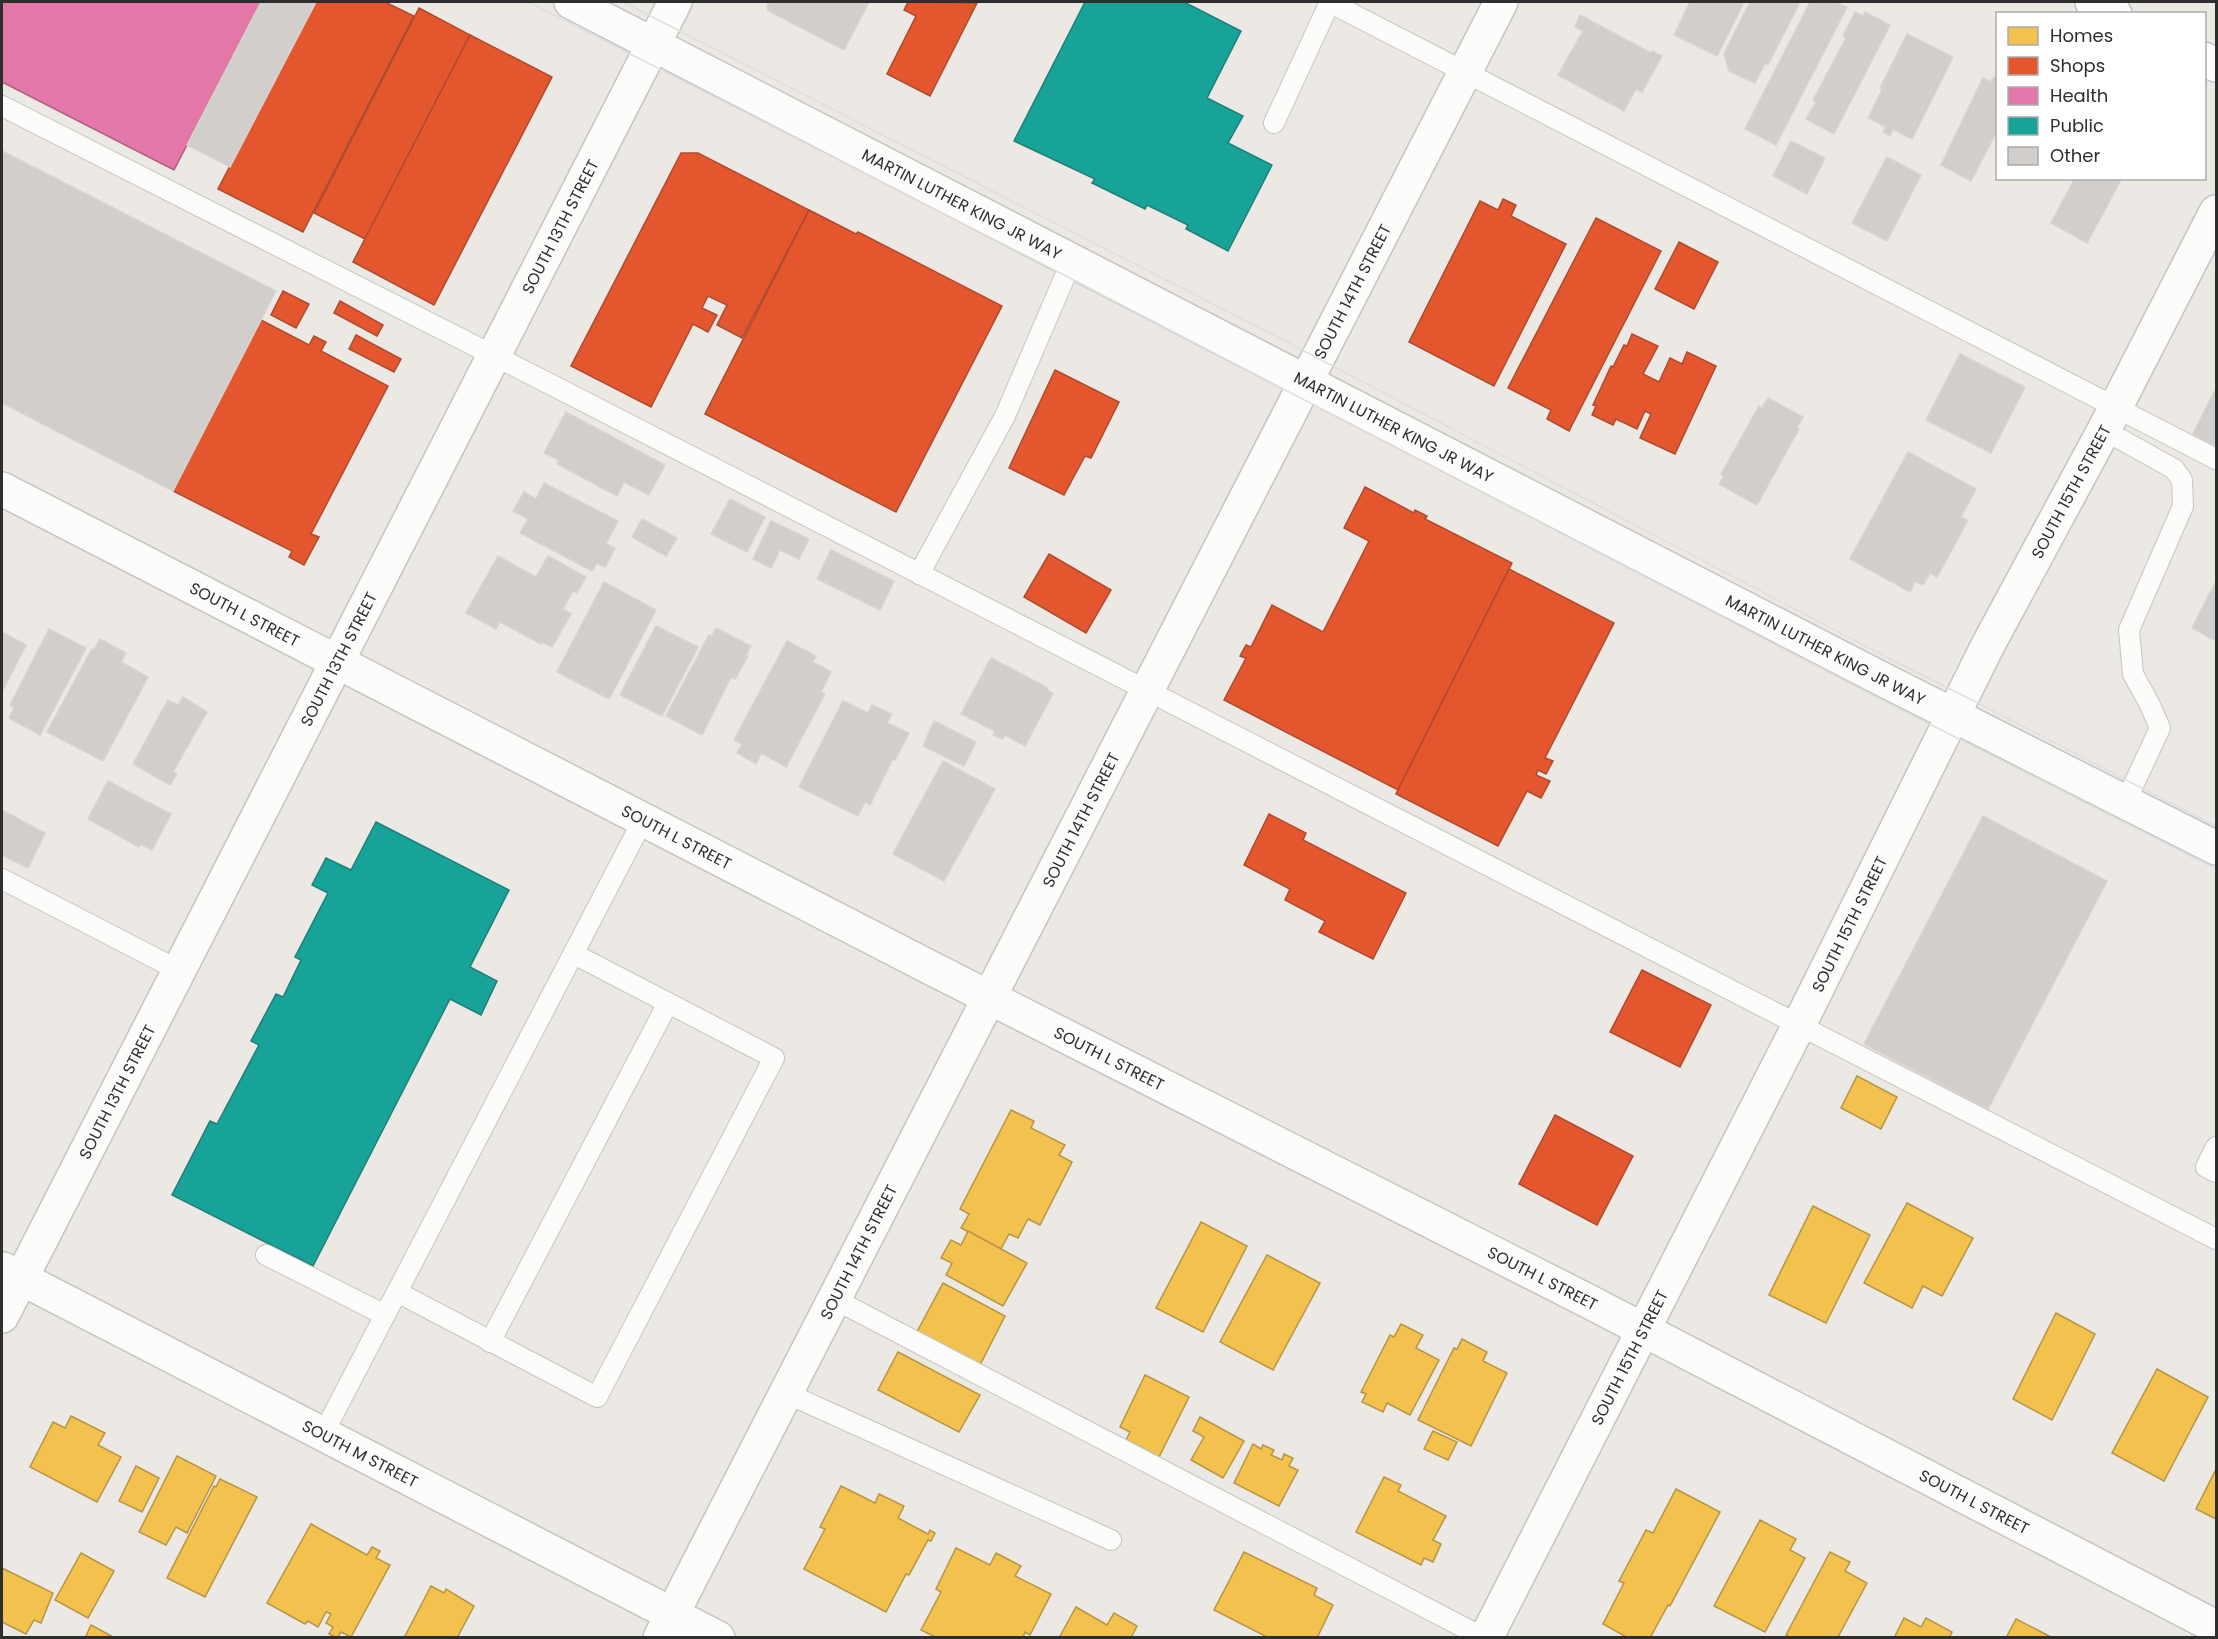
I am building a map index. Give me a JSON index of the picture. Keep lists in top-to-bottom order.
{
  "streets": {
    "street": [
      "MARTIN LUTHER KING JR WAY",
      "SOUTH 13TH STREET",
      "SOUTH 14TH STREET",
      "SOUTH 15TH STREET",
      "SOUTH L STREET",
      "SOUTH M STREET"
    ]
  },
  "crossings": [
    ["MARTIN LUTHER KING JR WAY", "SOUTH 13TH STREET"],
    ["MARTIN LUTHER KING JR WAY", "SOUTH 14TH STREET"],
    ["MARTIN LUTHER KING JR WAY", "SOUTH 15TH STREET"],
    ["SOUTH 13TH STREET", "SOUTH L STREET"],
    ["SOUTH 13TH STREET", "SOUTH M STREET"],
    ["SOUTH 14TH STREET", "SOUTH L STREET"],
    ["SOUTH 14TH STREET", "SOUTH M STREET"],
    ["SOUTH 15TH STREET", "SOUTH L STREET"]
  ],
  "legend": [
    "Homes",
    "Shops",
    "Health",
    "Public",
    "Other"
  ]
}
